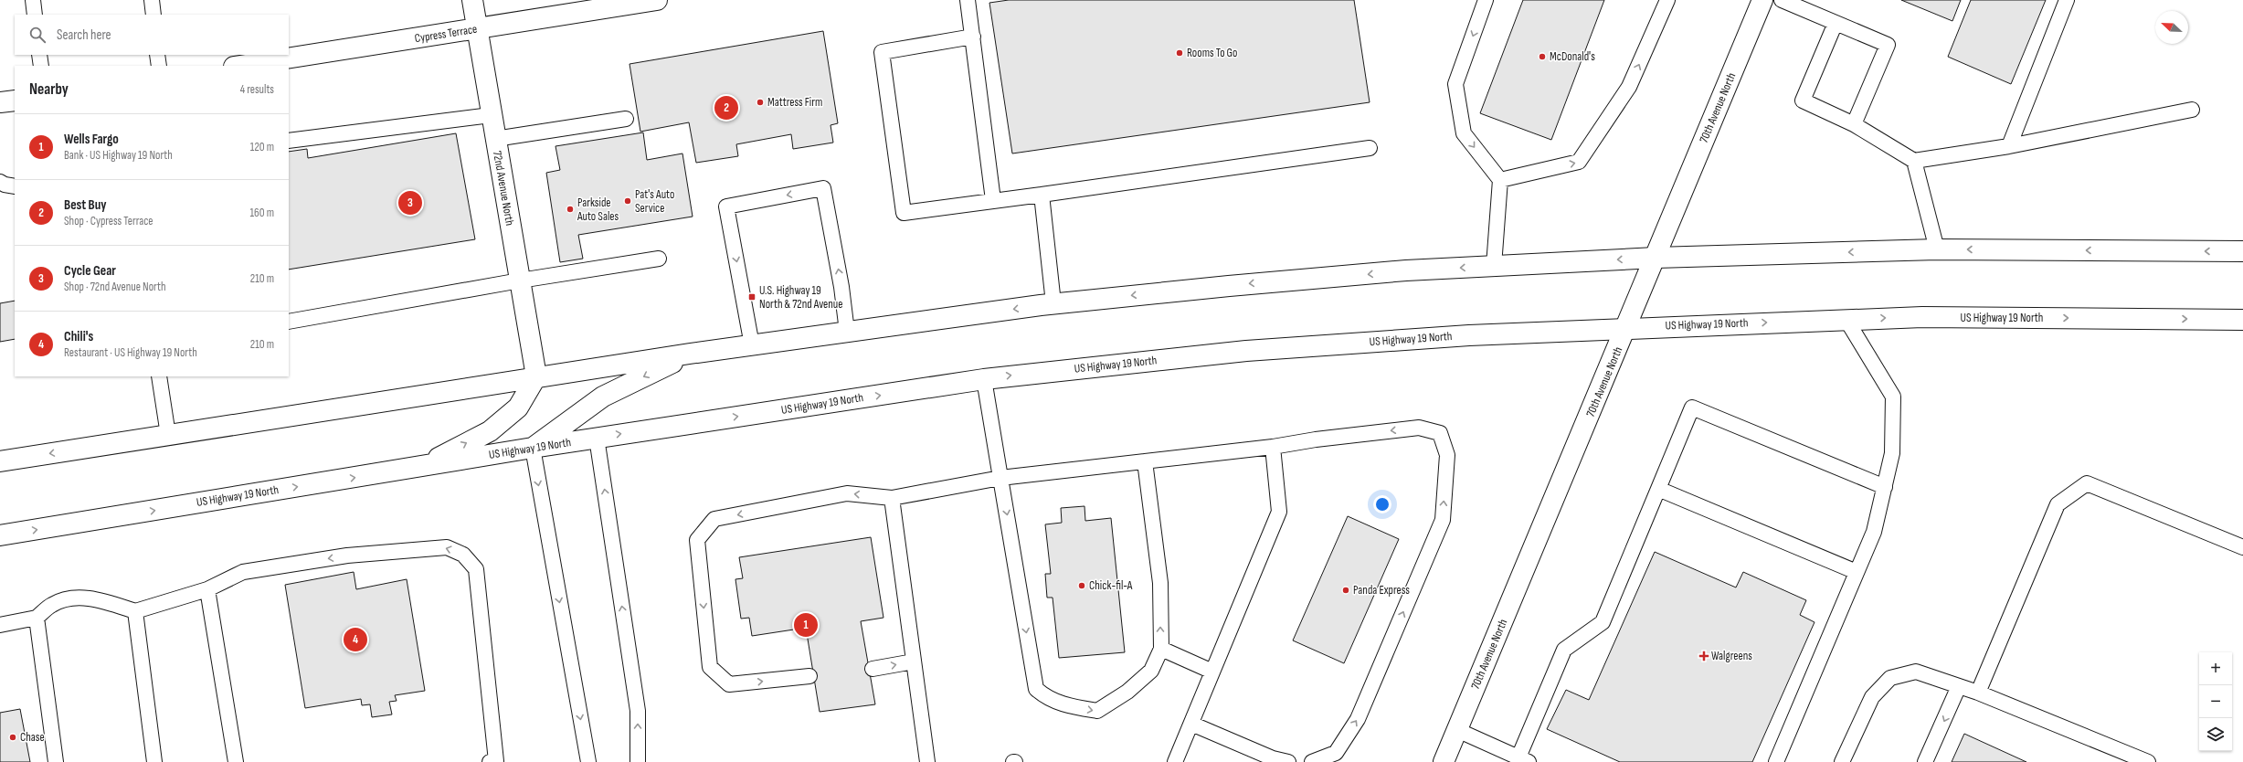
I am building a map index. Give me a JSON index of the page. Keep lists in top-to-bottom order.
{
  "streets": {
    "main road": [
      "Cypress Terrace",
      "70th Avenue North",
      "72nd Avenue North",
      "US Highway 19 North"
    ]
  },
  "crossings": [
    ["Cypress Terrace", "72nd Avenue North"],
    ["70th Avenue North", "US Highway 19 North"]
  ],
  "places": {
    "other": [
      "Rooms To Go",
      "McDonald's",
      "Mattress Firm",
      "Pat's Auto Service",
      "Parkside Auto Sales",
      "Chick-fil-A",
      "Panda Express",
      "Chase"
    ],
    "transit": ["U.S. Highway 19 North & 72nd Avenue"],
    "health": ["Walgreens"]
  },
  "north": "top left",
  "page": {
    "search": "Search here",
    "heading": ["Nearby", "4 results"],
    "pins": [
      "2",
      "3",
      "1",
      "4"
    ],
    "list": [
      {
        "mark": "1",
        "name": "Wells Fargo",
        "note": "Bank · US Highway 19 North",
        "value": "120 m"
      },
      {
        "mark": "2",
        "name": "Best Buy",
        "note": "Shop · Cypress Terrace",
        "value": "160 m"
      },
      {
        "mark": "3",
        "name": "Cycle Gear",
        "note": "Shop · 72nd Avenue North",
        "value": "210 m"
      },
      {
        "mark": "4",
        "name": "Chili's",
        "note": "Restaurant · US Highway 19 North",
        "value": "210 m"
      }
    ],
    "map_buttons": ["+", "−"]
  }
}
